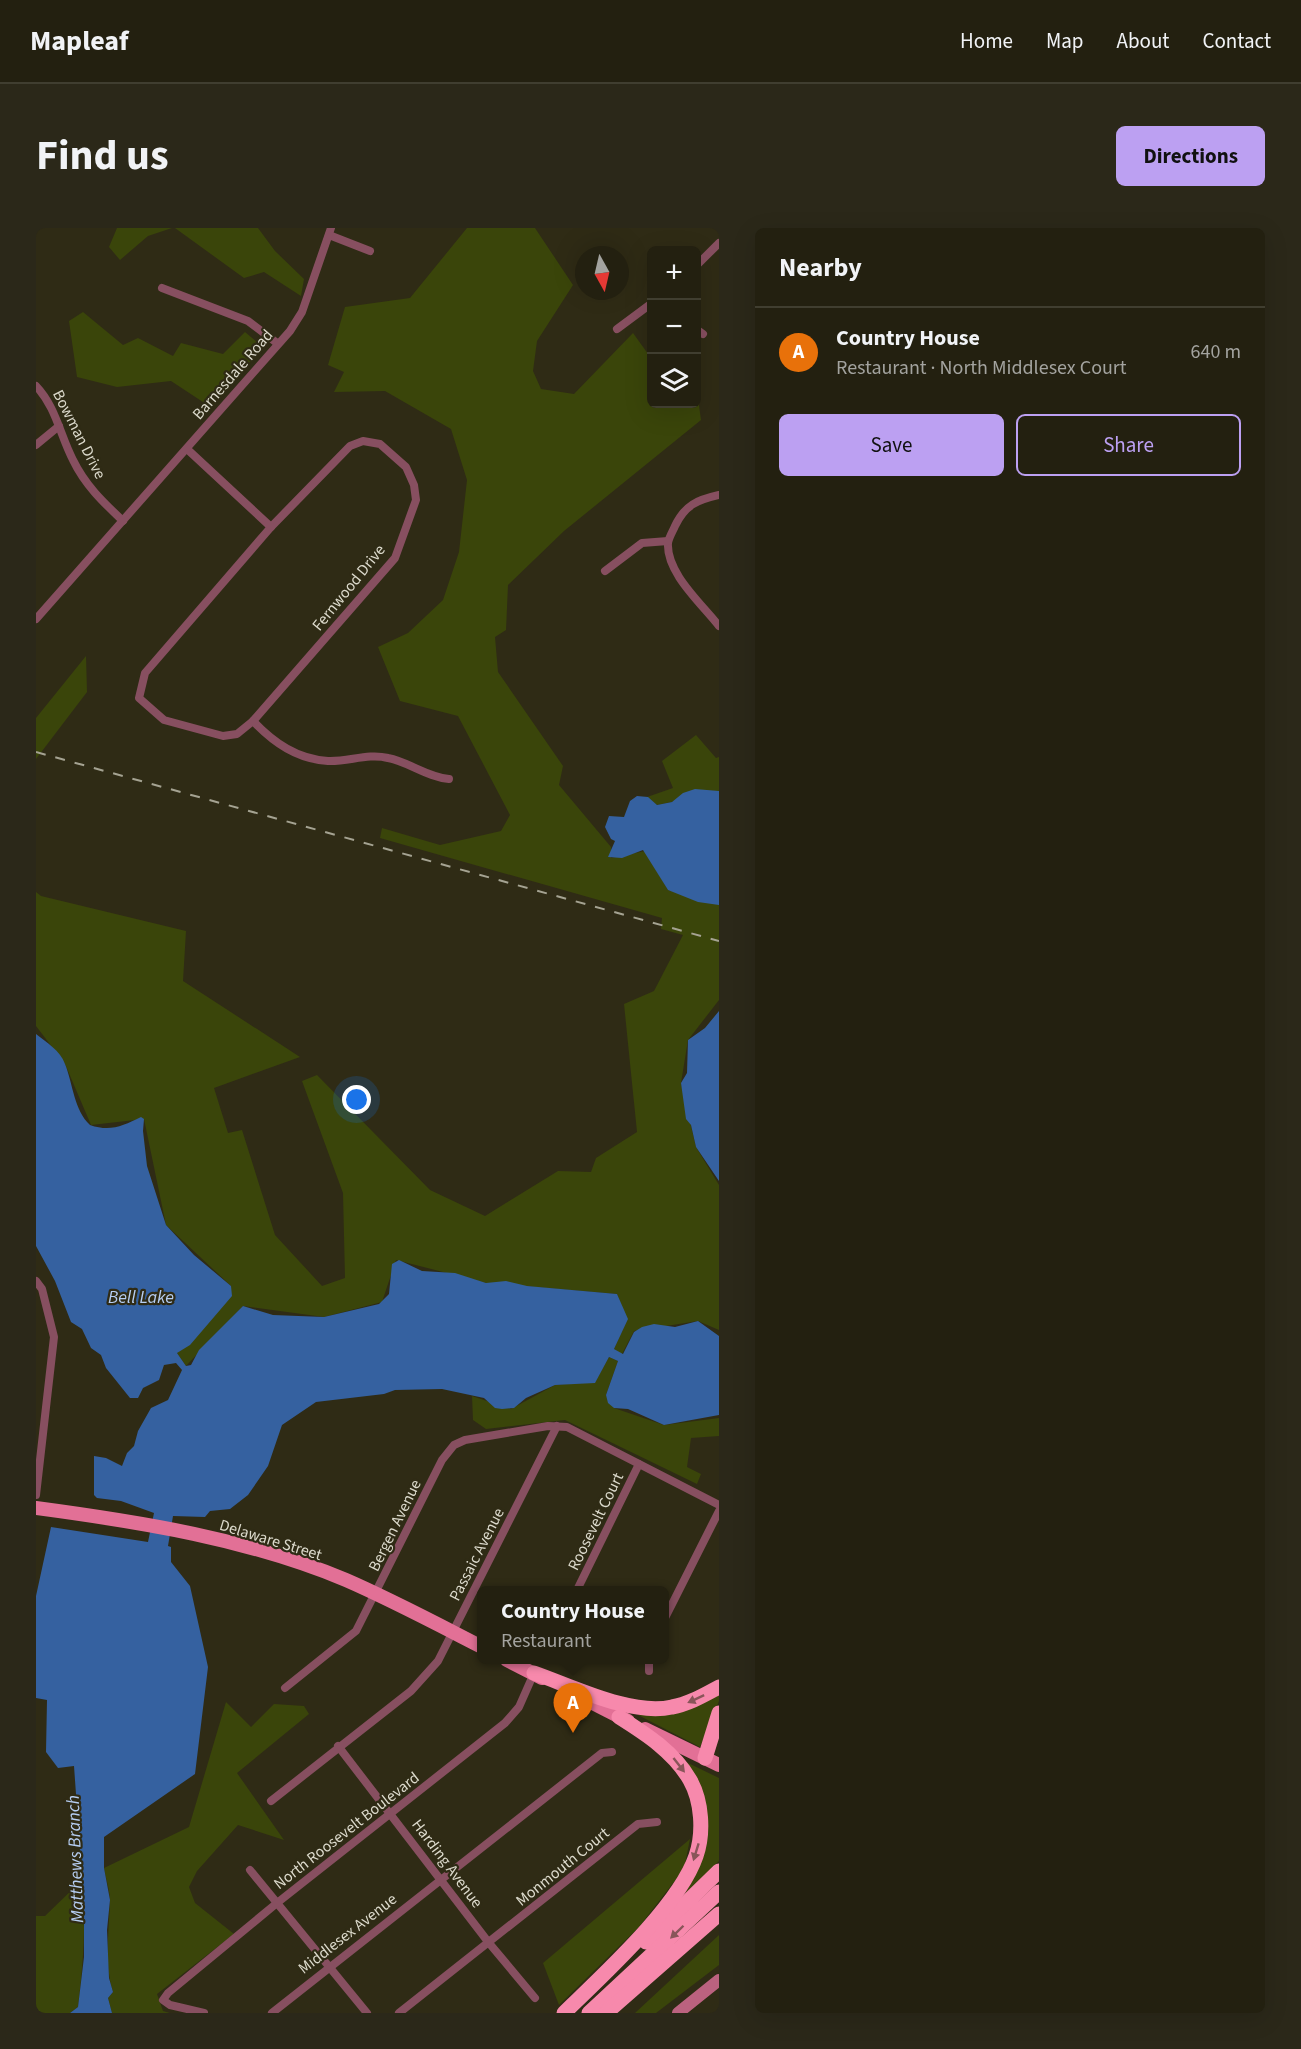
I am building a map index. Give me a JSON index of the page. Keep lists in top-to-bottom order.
{
  "streets": {
    "main road": ["Delaware Street"],
    "street": [
      "Barnesdale Road",
      "Bowman Drive",
      "Fernwood Drive",
      "Roosevelt Court",
      "Bergen Avenue",
      "Passaic Avenue",
      "North Roosevelt Boulevard",
      "Harding Avenue",
      "Monmouth Court",
      "Middlesex Avenue"
    ]
  },
  "crossings": [
    ["Barnesdale Road", "Bowman Drive"],
    ["Bergen Avenue", "Delaware Street"],
    ["Bergen Avenue", "Passaic Avenue"],
    ["Delaware Street", "Passaic Avenue"],
    ["Passaic Avenue", "Harding Avenue"],
    ["North Roosevelt Boulevard", "Harding Avenue"],
    ["Harding Avenue", "Monmouth Court"],
    ["Harding Avenue", "Middlesex Avenue"]
  ],
  "water": ["Bell Lake", "Matthews Branch"],
  "north": "bottom",
  "page": {
    "header": "Mapleaf",
    "nav": [
      "Home",
      "Map",
      "About",
      "Contact"
    ],
    "title": "Find us",
    "buttons": [
      "Directions",
      ["Save", "Share"]
    ],
    "heading": "Nearby",
    "map_buttons": ["+", "−"],
    "list": [
      {
        "mark": "A",
        "name": "Country House",
        "note": "Restaurant · North Middlesex Court",
        "value": "640 m"
      }
    ],
    "popup": ["Country House", "Restaurant"],
    "pins": "A"
  }
}
